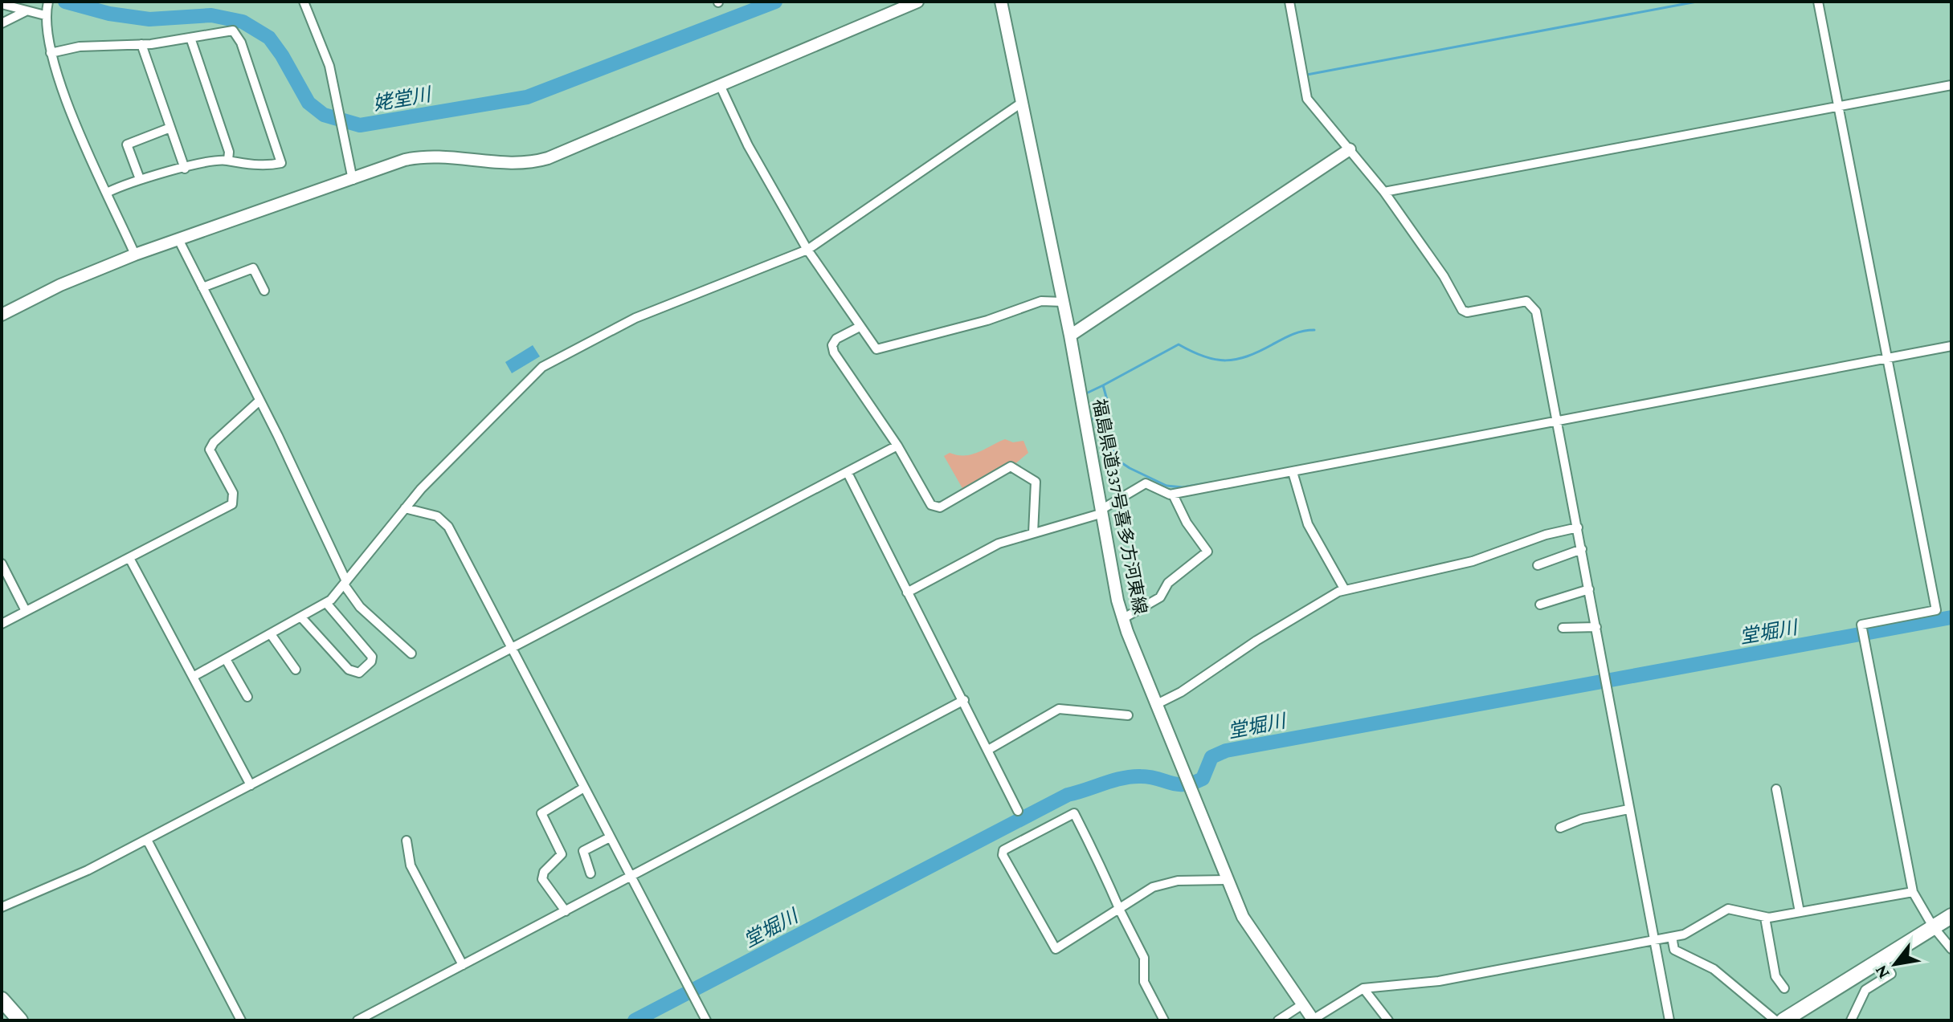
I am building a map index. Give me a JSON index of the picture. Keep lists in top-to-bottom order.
{
  "streets": {
    "street": ["福島県道337号喜多方河東線"]
  },
  "water": ["姥堂川", "堂堀川"],
  "north": "bottom left"
}
